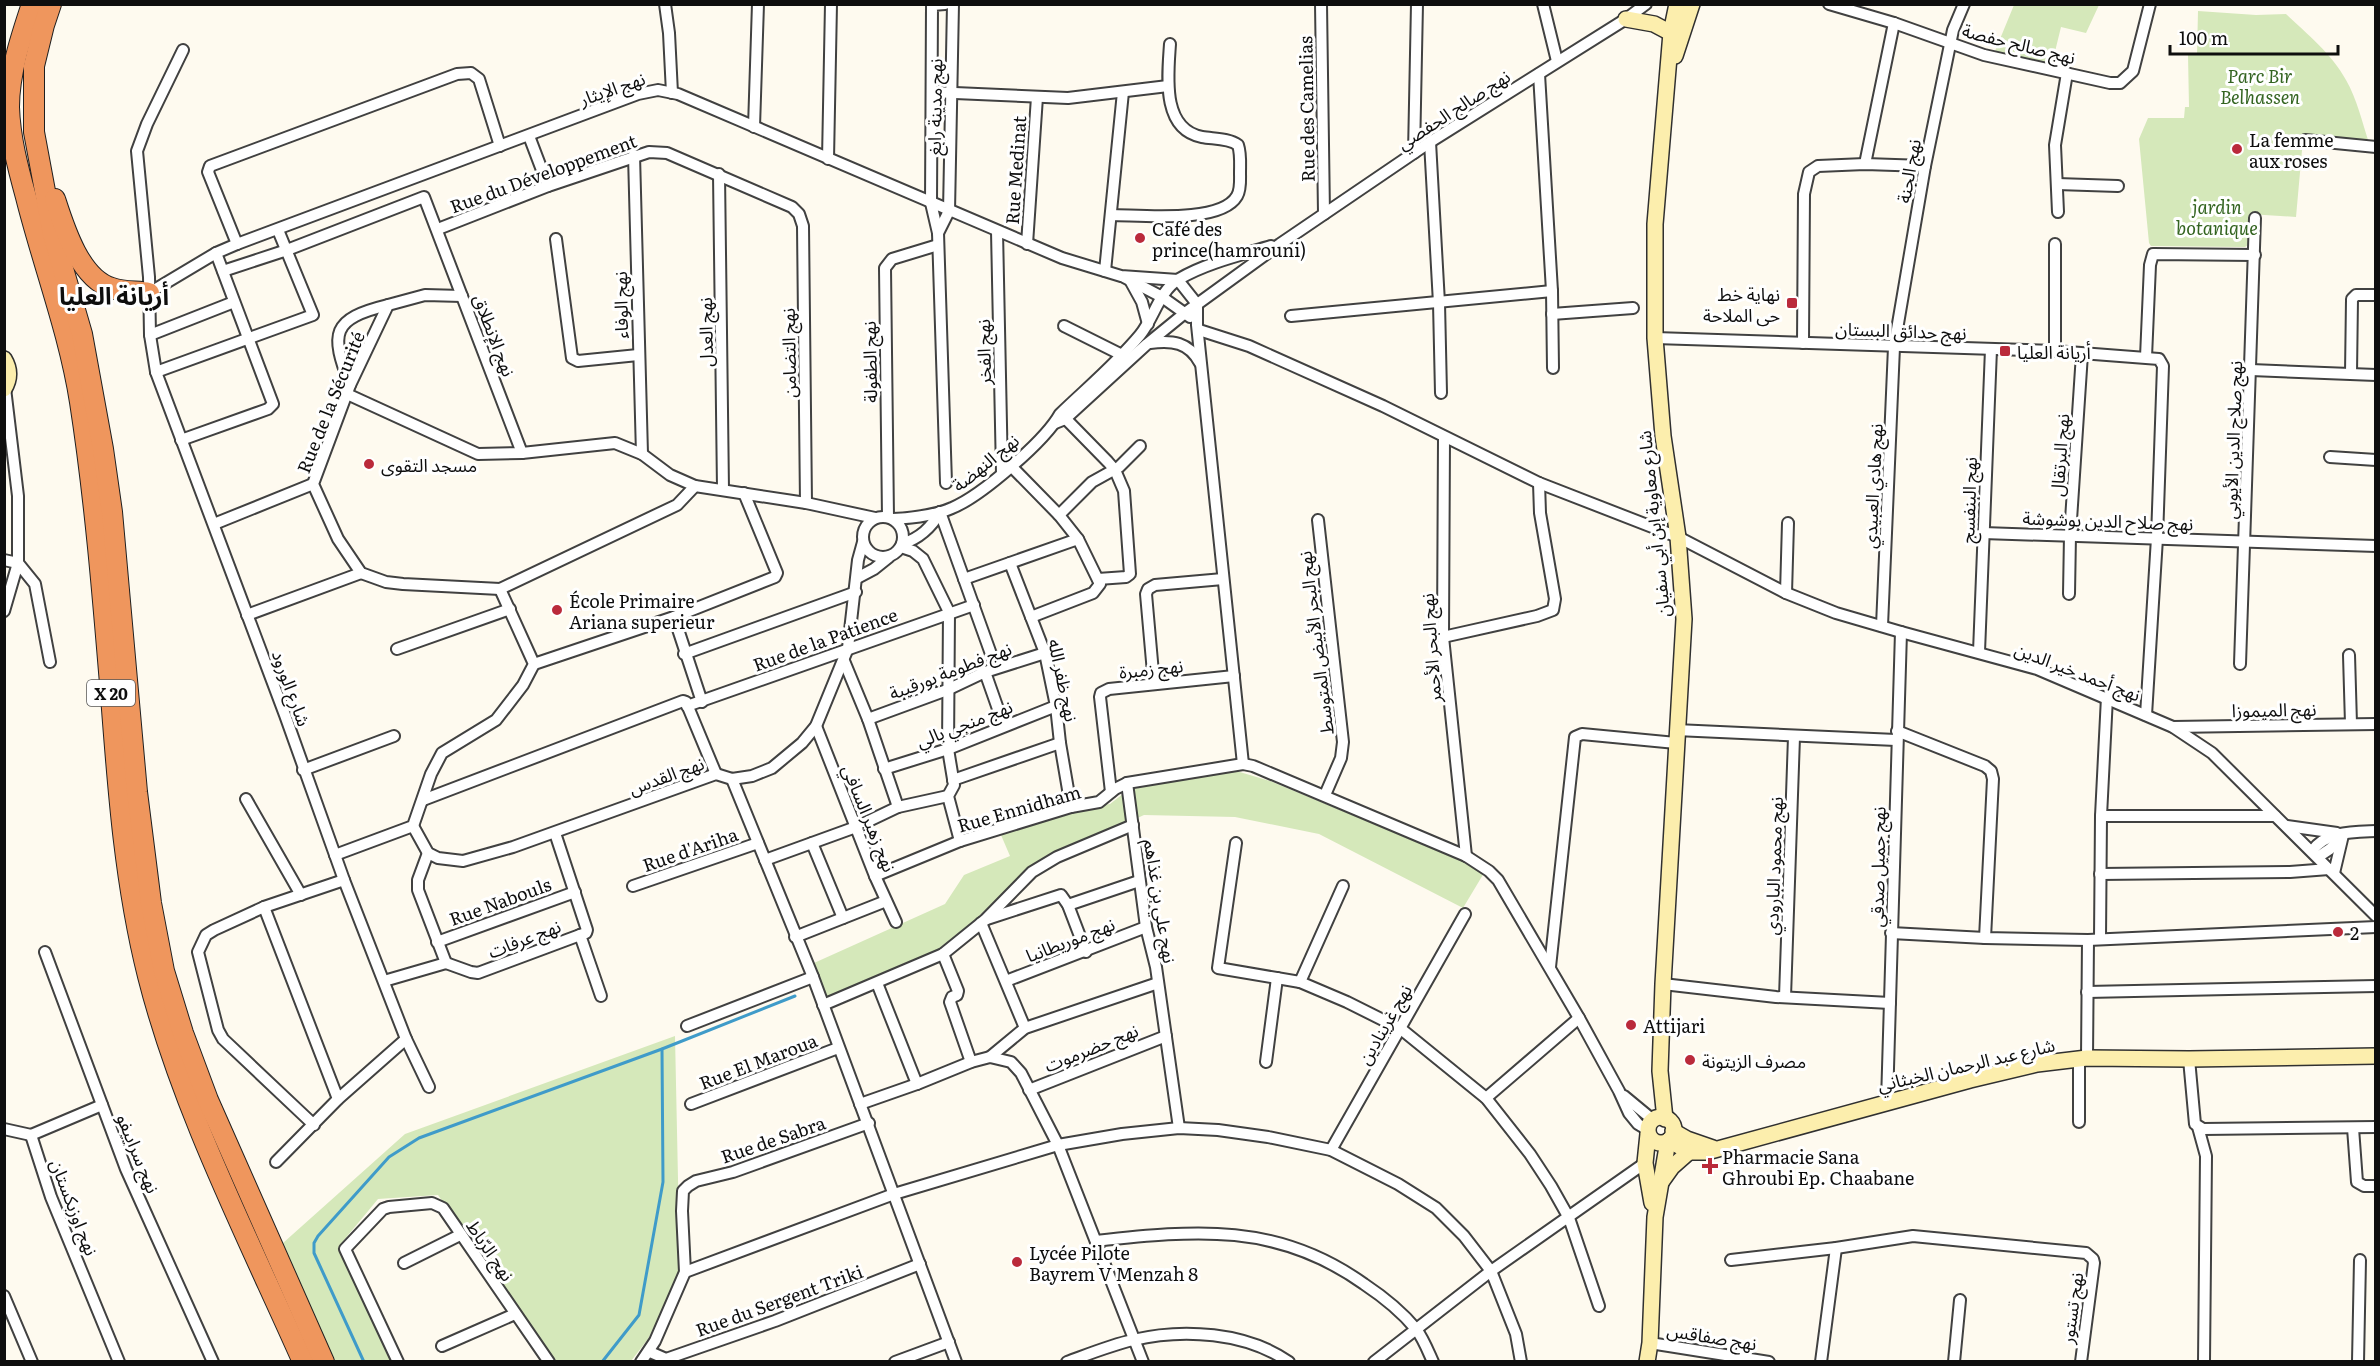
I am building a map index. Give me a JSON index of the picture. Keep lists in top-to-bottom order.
{
  "streets": {
    "highway": ["X 20"],
    "main road": ["شارع معاوية إبن أبي سفيان", "شارع عبد الرحمان الخبثاني"],
    "street": [
      "نهج صالح حفصة",
      "نهج الإيثار",
      "نهج مدينة رابغ",
      "Rue des Camelias",
      "نهج صالح الحفصي",
      "Rue Medinat",
      "نهج الجنة",
      "Rue du Développement",
      "نهج الوفاء",
      "نهج حدائق البستان",
      "نهج العدل",
      "نهج الإنطلاق",
      "نهج الفخر",
      "نهج التضامن",
      "نهج الطفولة",
      "Rue de la Sécurité",
      "نهج صلاح الدين الأيوبي",
      "نهج البرتقال",
      "نهج النهضة",
      "نهج هادي العبيدي",
      "نهج البنفسج",
      "نهج صلاح الدين بوشوشة",
      "Rue de la Patience",
      "نهج البحر الأبيض المتوسط",
      "نهج البحر الأحمر",
      "نهج زمبرة",
      "نهج فطومة بورقيبة",
      "نهج أحمد خير الدين",
      "نهج ظفر الله",
      "شارع الورود",
      "نهج الميموزا",
      "نهج منجي بالي",
      "نهج القدس",
      "Rue Ennidham",
      "نهج زهير السافي",
      "Rue d'Ariha",
      "نهج محمود البارودي",
      "نهج جميل صدقي",
      "Rue Nabouls",
      "نهج علي بن غذاهم",
      "نهج عرفات",
      "نهج موريطانيا",
      "نهج غرينادين",
      "نهج حضرموت",
      "Rue El Maroua",
      "Rue de Sabra",
      "نهج سراييفو",
      "نهج اوزبكستان",
      "نهج الرّباط",
      "Rue du Sergent Triki",
      "نهج تستور",
      "نهج صفاقس"
    ]
  },
  "crossings": [
    ["نهج صالح حفصة", "نهج الجنة"],
    ["نهج الإيثار", "نهج مدينة رابغ"],
    ["نهج الإيثار", "Rue Medinat"],
    ["نهج الإيثار", "نهج الفخر"],
    ["نهج الإيثار", "شارع الورود"],
    ["Rue des Camelias", "نهج صالح الحفصي"],
    ["نهج صالح الحفصي", "نهج النهضة"],
    ["نهج الجنة", "نهج حدائق البستان"],
    ["نهج الجنة", "نهج هادي العبيدي"],
    ["Rue du Développement", "نهج الوفاء"],
    ["Rue du Développement", "نهج العدل"],
    ["Rue du Développement", "نهج الإنطلاق"],
    ["Rue du Développement", "نهج التضامن"],
    ["نهج حدائق البستان", "نهج البرتقال"],
    ["نهج حدائق البستان", "نهج هادي العبيدي"],
    ["نهج حدائق البستان", "نهج البنفسج"],
    ["نهج حدائق البستان", "شارع معاوية إبن أبي سفيان"],
    ["نهج الفخر", "نهج النهضة"],
    ["نهج الطفولة", "نهج النهضة"],
    ["نهج الطفولة", "نهج القدس"],
    ["نهج صلاح الدين الأيوبي", "نهج صلاح الدين بوشوشة"],
    ["نهج البرتقال", "نهج صلاح الدين بوشوشة"],
    ["نهج النهضة", "نهج القدس"],
    ["نهج هادي العبيدي", "نهج أحمد خير الدين"],
    ["نهج البنفسج", "نهج صلاح الدين بوشوشة"],
    ["نهج البنفسج", "نهج أحمد خير الدين"],
    ["شارع معاوية إبن أبي سفيان", "نهج أحمد خير الدين"],
    ["شارع معاوية إبن أبي سفيان", "نهج صفاقس"],
    ["Rue de la Patience", "نهج القدس"],
    ["نهج البحر الأحمر", "نهج أحمد خير الدين"],
    ["نهج زمبرة", "Rue Ennidham"],
    ["نهج فطومة بورقيبة", "نهج ظفر الله"],
    ["نهج أحمد خير الدين", "نهج الميموزا"],
    ["نهج أحمد خير الدين", "نهج جميل صدقي"],
    ["نهج ظفر الله", "نهج منجي بالي"],
    ["نهج ظفر الله", "Rue Ennidham"],
    ["نهج القدس", "نهج زهير السافي"],
    ["Rue Ennidham", "نهج زهير السافي"],
    ["نهج جميل صدقي", "شارع عبد الرحمان الخبثاني"],
    ["نهج علي بن غذاهم", "نهج موريطانيا"],
    ["نهج علي بن غذاهم", "نهج حضرموت"]
  ],
  "districts": ["أريانة العليا"],
  "parks": ["Parc Bir Belhassen", "jardin botanique"],
  "places": {
    "other": [
      "La femme aux roses",
      "Café des prince(hamrouni)",
      "مسجد التقوى",
      "École Primaire Ariana superieur",
      "2",
      "Attijari",
      "مصرف الزيتونة",
      "Lycée Pilote Bayrem V Menzah 8"
    ],
    "transit": ["نهاية خط حى الملاحة", "أريانة العليا"],
    "health": ["Pharmacie Sana Ghroubi Ep. Chaabane"]
  },
  "scale_bar": "100 m"
}
